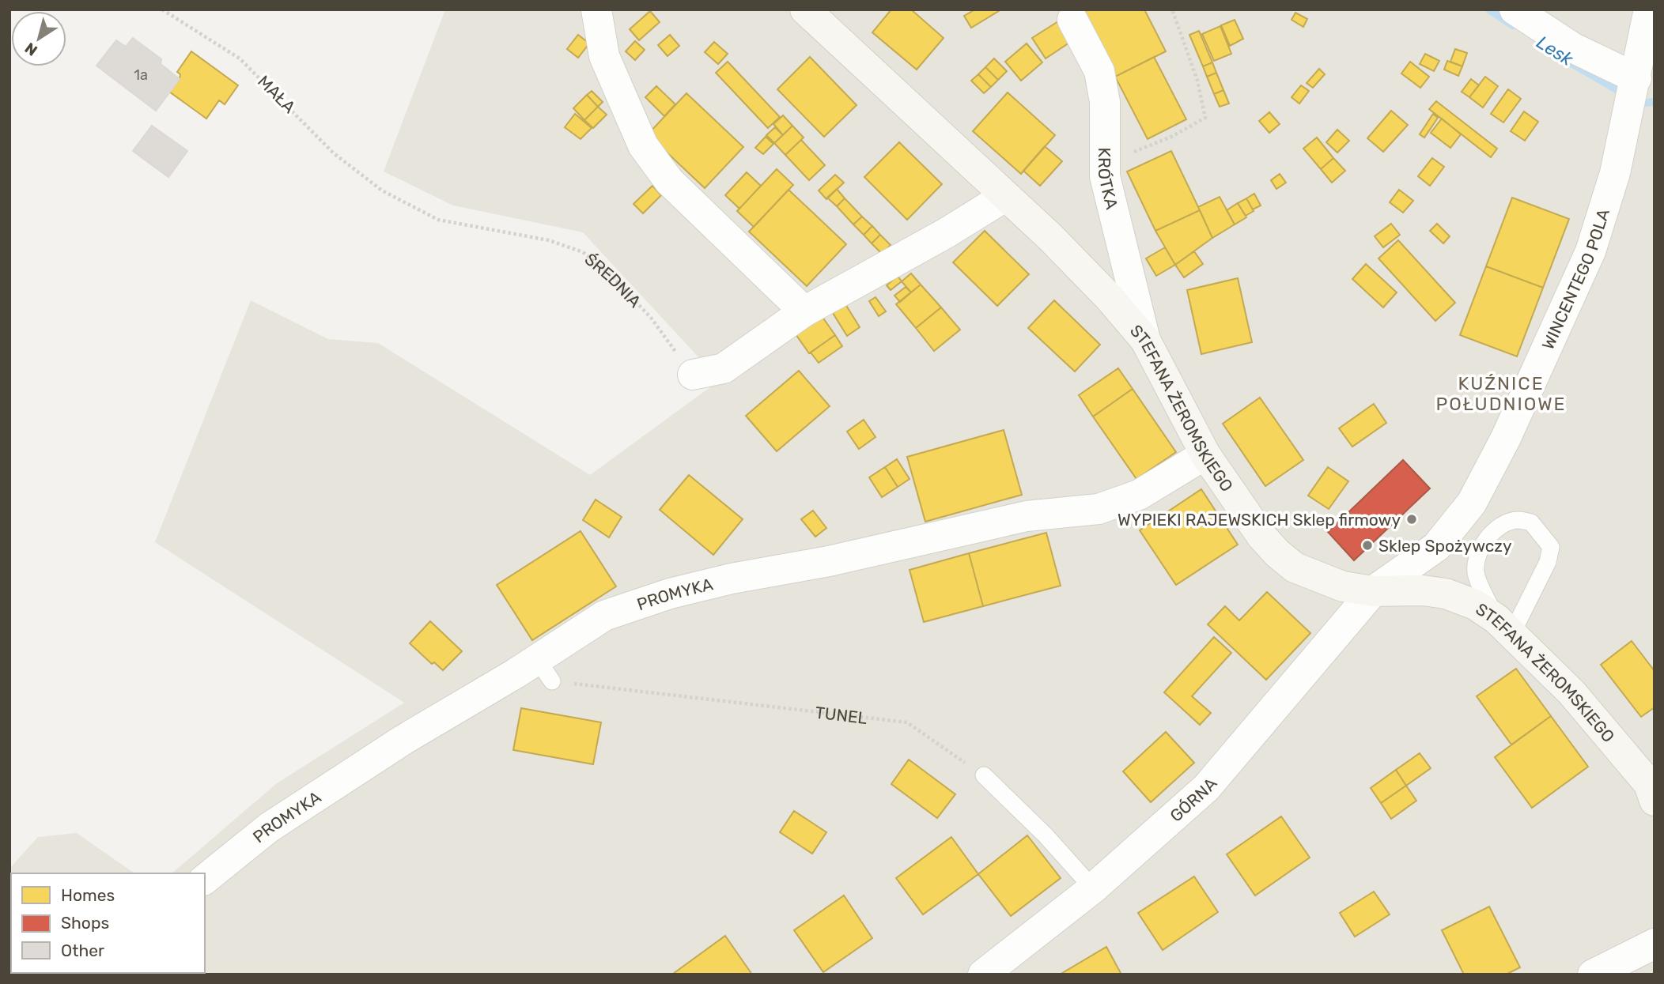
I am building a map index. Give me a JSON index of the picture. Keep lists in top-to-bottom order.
{
  "streets": {
    "street": [
      "KRÓTKA",
      "WINCENTEGO POLA",
      "STEFANA ŻEROMSKIEGO",
      "PROMYKA",
      "GÓRNA"
    ],
    "path": ["MAŁA", "ŚREDNIA", "TUNEL"]
  },
  "crossings": [
    ["MAŁA", "ŚREDNIA"],
    ["KRÓTKA", "STEFANA ŻEROMSKIEGO"],
    ["WINCENTEGO POLA", "STEFANA ŻEROMSKIEGO"],
    ["WINCENTEGO POLA", "GÓRNA"],
    ["STEFANA ŻEROMSKIEGO", "PROMYKA"],
    ["STEFANA ŻEROMSKIEGO", "GÓRNA"],
    ["PROMYKA", "TUNEL"]
  ],
  "districts": ["KUŹNICE POŁUDNIOWE"],
  "water": ["Lesk"],
  "places": ["WYPIEKI RAJEWSKICH Sklep firmowy", "Sklep Spożywczy"],
  "house_numbers": ["1a"],
  "legend": ["Homes", "Shops", "Other"],
  "north": "bottom left"
}
